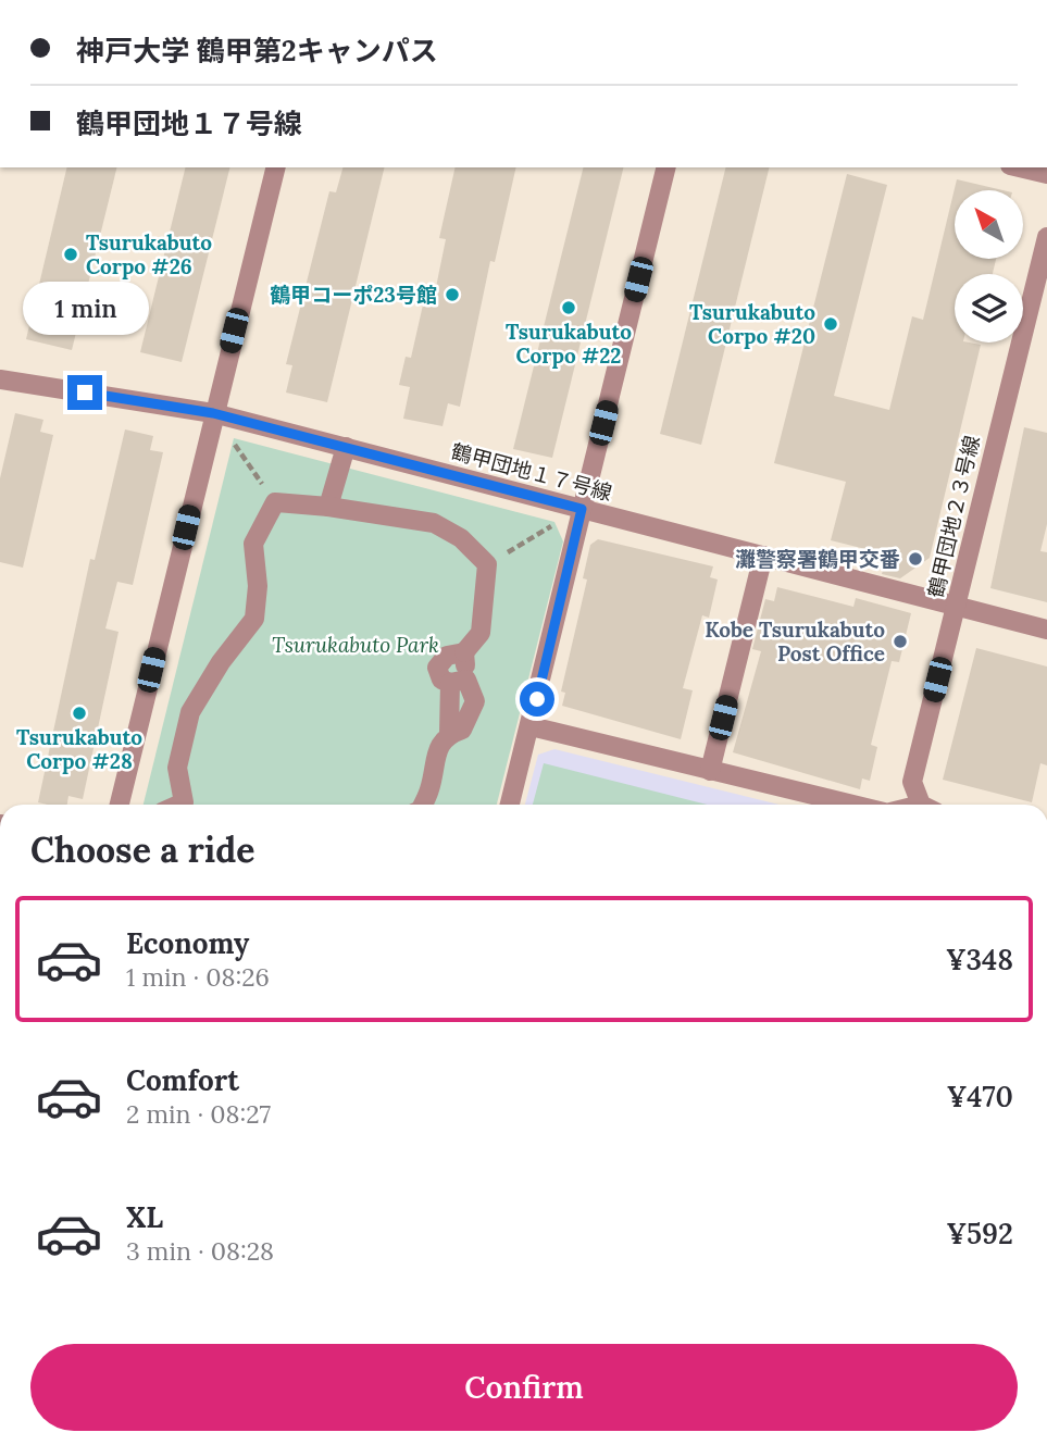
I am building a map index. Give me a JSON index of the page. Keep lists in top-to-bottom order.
{
  "streets": {
    "street": ["鶴甲団地１７号線", "鶴甲団地２３号線"]
  },
  "crossings": [
    ["鶴甲団地１７号線", "鶴甲団地２３号線"]
  ],
  "parks": ["Tsurukabuto Park"],
  "places": [
    "Tsurukabuto Corpo #26",
    "鶴甲コーポ23号館",
    "Tsurukabuto Corpo #22",
    "Tsurukabuto Corpo #20",
    "灘警察署鶴甲交番",
    "Kobe Tsurukabuto Post Office",
    "Tsurukabuto Corpo #28"
  ],
  "north": "top left",
  "page": {
    "banner": ["神戸大学 鶴甲第2キャンパス", "鶴甲団地１７号線"],
    "bubble": "1 min",
    "heading": "Choose a ride",
    "list": [
      {
        "name": "Economy",
        "note": "1 min · 08:26",
        "value": "¥348"
      },
      {
        "name": "Comfort",
        "note": "2 min · 08:27",
        "value": "¥470"
      },
      {
        "name": "XL",
        "note": "3 min · 08:28",
        "value": "¥592"
      }
    ],
    "buttons": "Confirm"
  }
}
